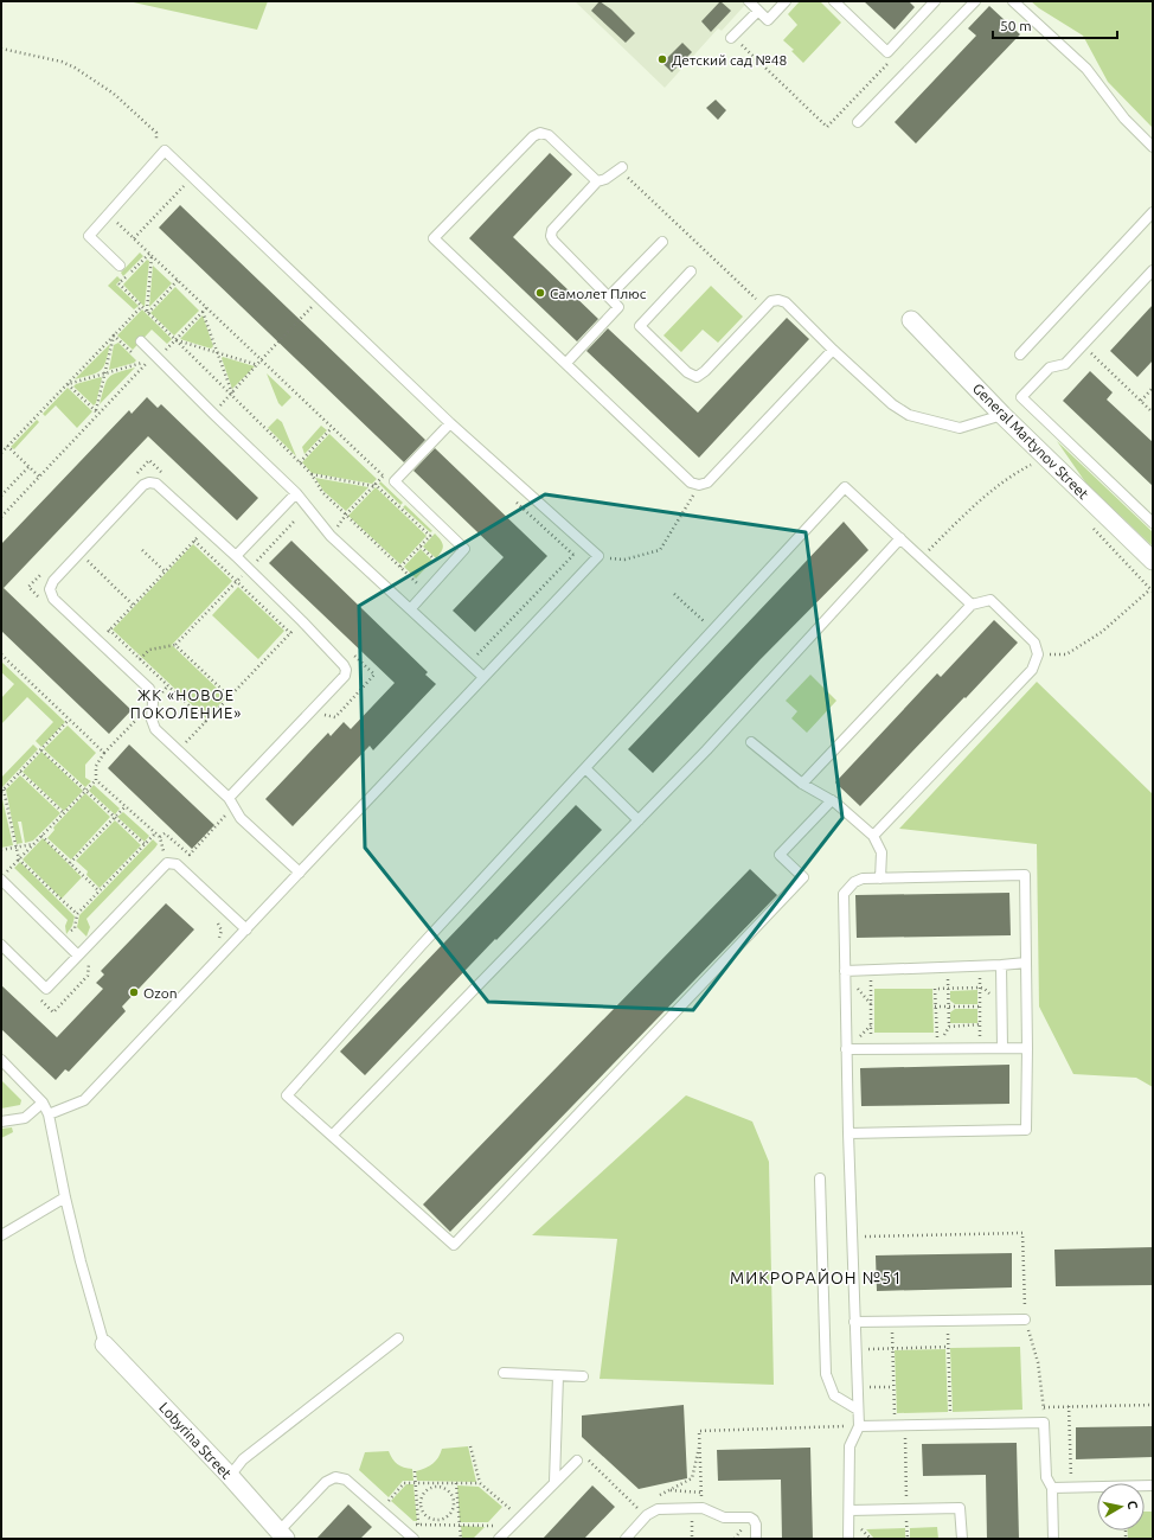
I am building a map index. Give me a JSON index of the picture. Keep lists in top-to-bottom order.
{
  "streets": {
    "street": ["General Martynov Street", "Lobyrina Street"]
  },
  "districts": ["ЖК «НОВОЕ ПОКОЛЕНИЕ»", "МИКРОРАЙОН №51"],
  "places": ["Детский сад №48", "Самолет Плюс", "Ozon"],
  "scale_bar": "50 m",
  "north": "right"
}
